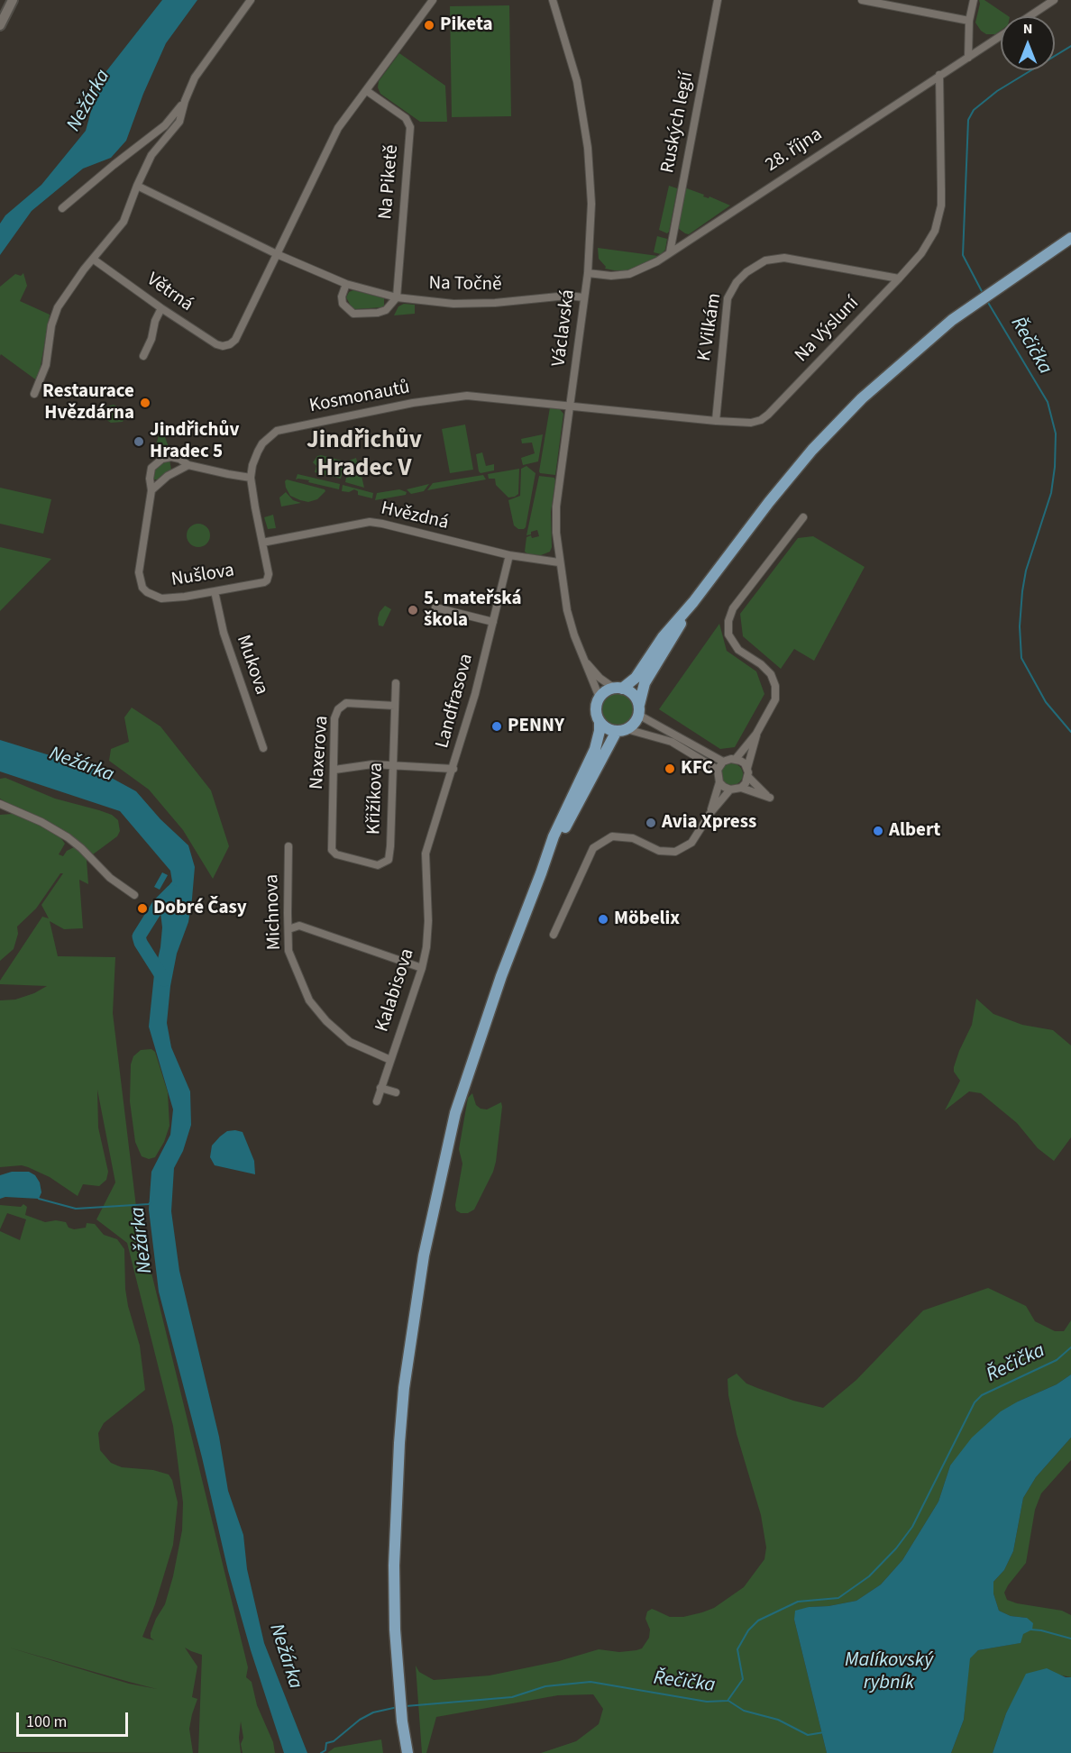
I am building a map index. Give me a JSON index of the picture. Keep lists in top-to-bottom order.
{
  "streets": {
    "street": [
      "Ruských legií",
      "28. října",
      "Na Piketě",
      "Na Točně",
      "Větrná",
      "K Vilkám",
      "Václavská",
      "Na Výsluní",
      "Kosmonautů",
      "Hvězdná",
      "Nušlova",
      "Mukova",
      "Landfrasova",
      "Naxerova",
      "Křižíkova",
      "Michnova",
      "Kalabisova"
    ]
  },
  "crossings": [
    ["Ruských legií", "28. října"],
    ["28. října", "Václavská"],
    ["28. října", "Na Výsluní"],
    ["Na Piketě", "Na Točně"],
    ["Na Točně", "Václavská"],
    ["K Vilkám", "Na Výsluní"],
    ["Václavská", "Na Výsluní"],
    ["Václavská", "Kosmonautů"],
    ["Václavská", "Hvězdná"],
    ["Na Výsluní", "Kosmonautů"],
    ["Kosmonautů", "Hvězdná"],
    ["Kosmonautů", "Nušlova"],
    ["Kosmonautů", "Mukova"],
    ["Hvězdná", "Nušlova"],
    ["Hvězdná", "Mukova"],
    ["Hvězdná", "Landfrasova"],
    ["Nušlova", "Mukova"],
    ["Landfrasova", "Kalabisova"],
    ["Naxerova", "Křižíkova"],
    ["Michnova", "Kalabisova"]
  ],
  "districts": ["Jindřichův Hradec V"],
  "water": ["Nežárka", "Řečička", "Malíkovský rybník"],
  "places": [
    "Piketa",
    "Restaurace Hvězdárna",
    "Jindřichův Hradec 5",
    "5. mateřská škola",
    "PENNY",
    "KFC",
    "Avia Xpress",
    "Albert",
    "Dobré Časy",
    "Möbelix"
  ],
  "scale_bar": "100 m",
  "north": "top"
}
